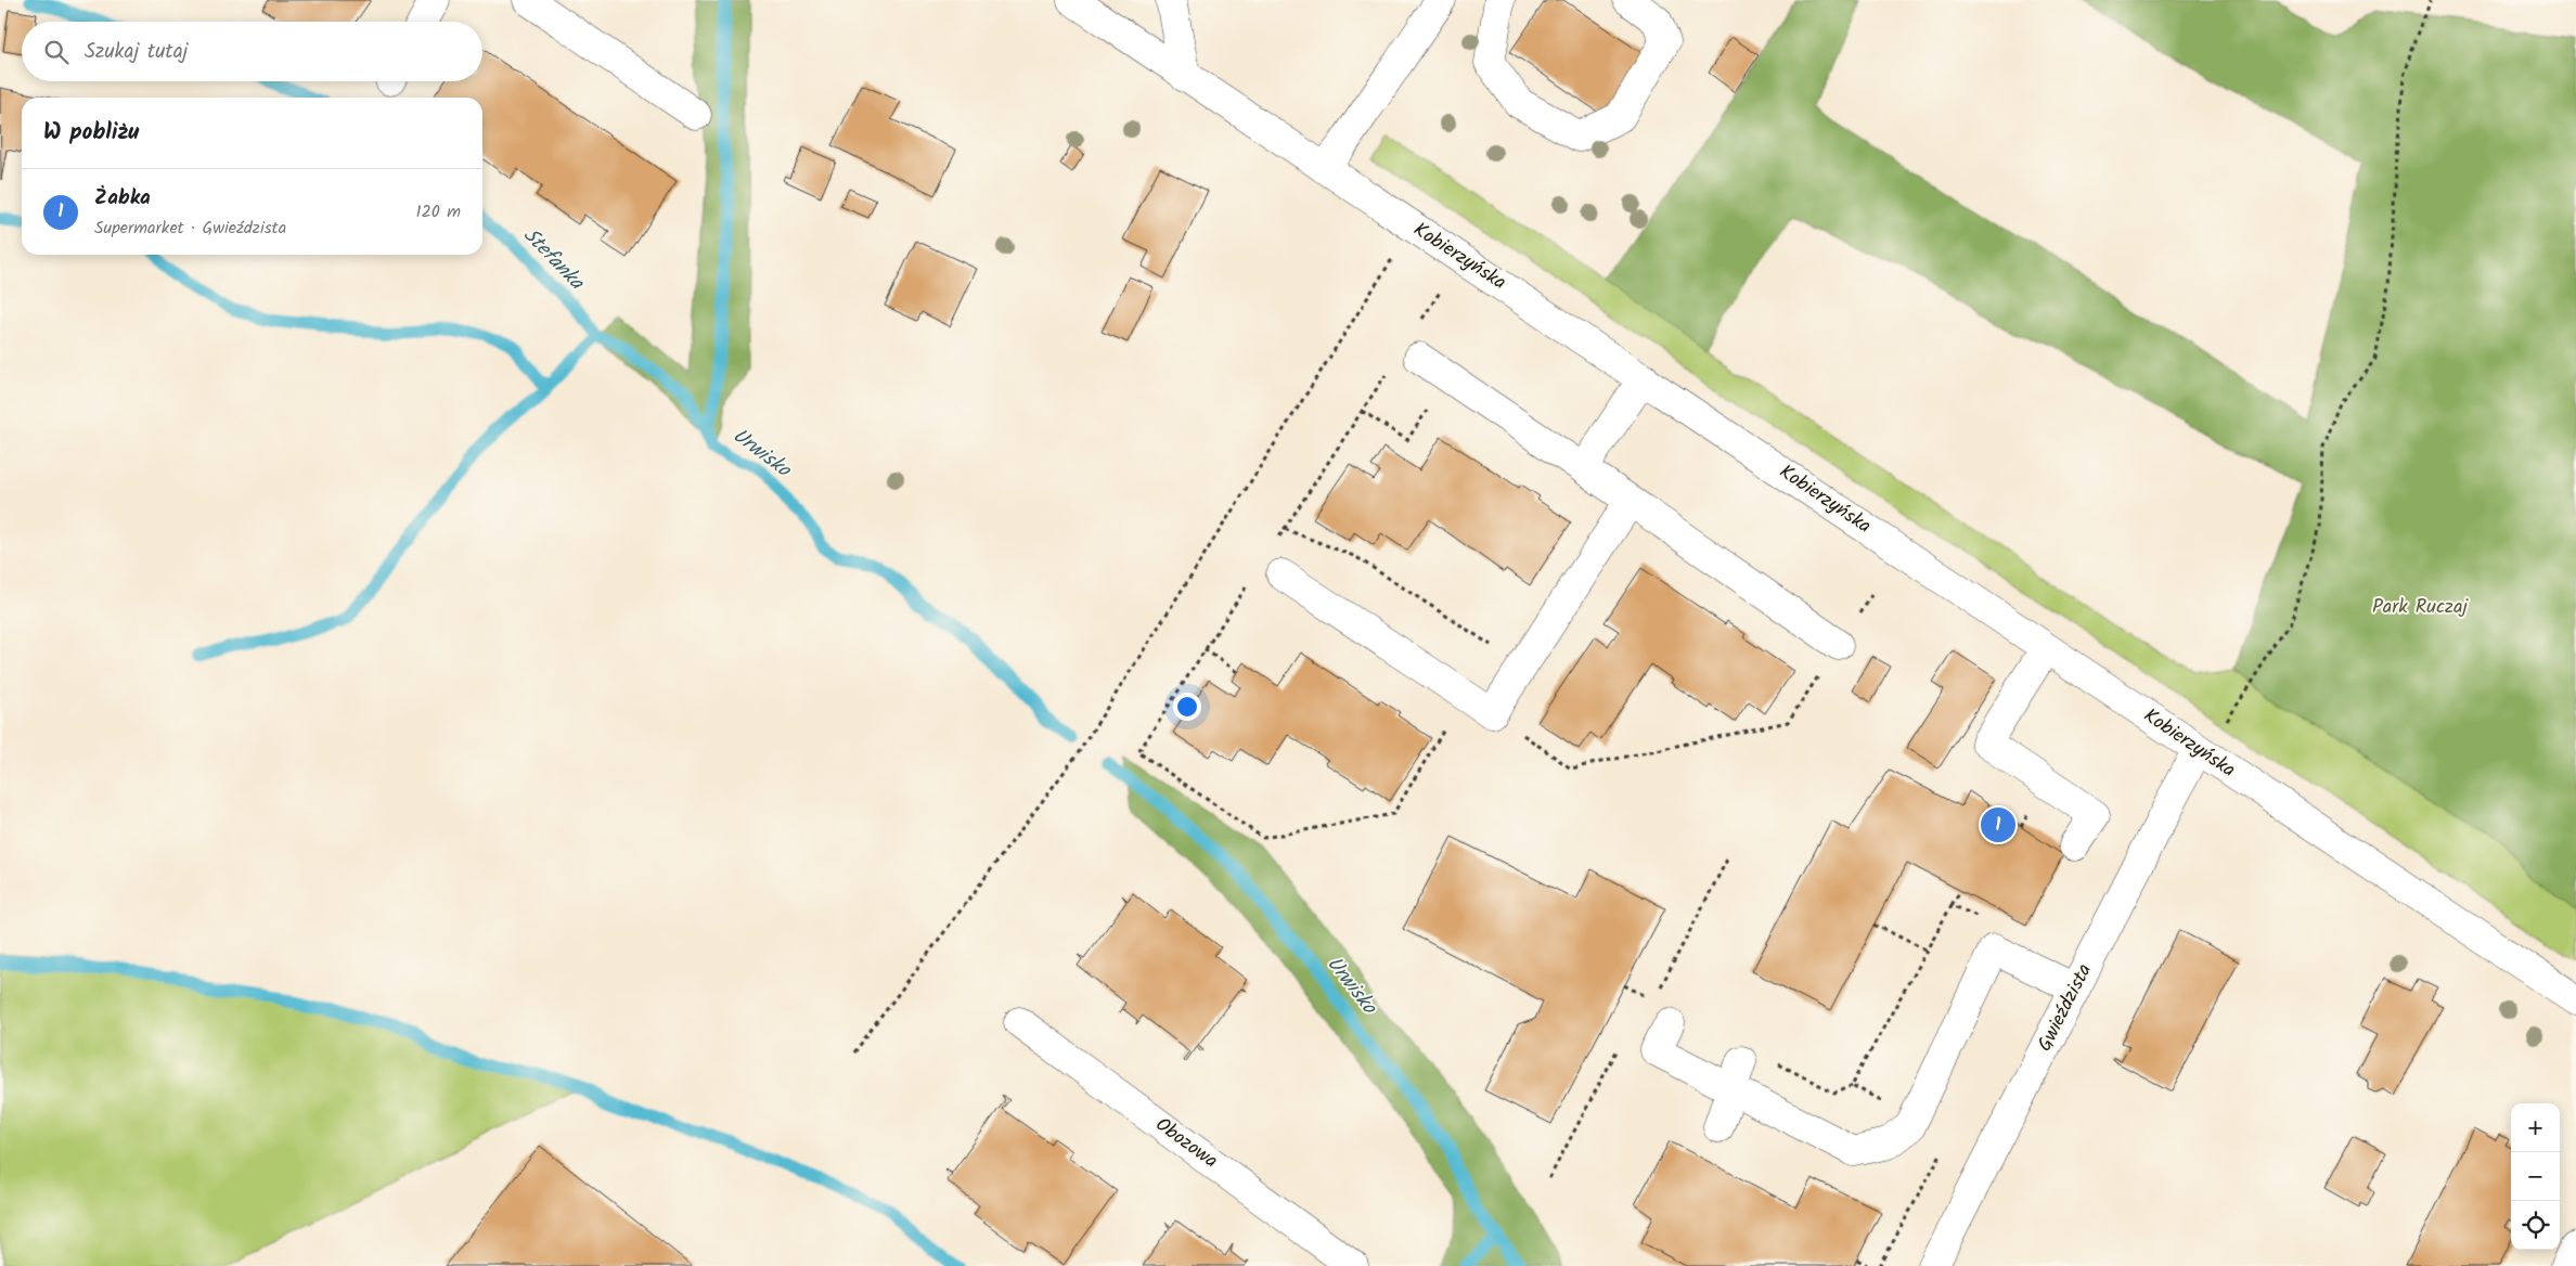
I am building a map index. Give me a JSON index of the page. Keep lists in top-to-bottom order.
{
  "streets": {
    "street": ["Kobierzyńska", "Gwieździsta", "Obozowa"]
  },
  "crossings": [
    ["Kobierzyńska", "Gwieździsta"]
  ],
  "water": ["Stefanka", "Urwisko"],
  "parks": ["Park Ruczaj"],
  "page": {
    "search": "Szukaj tutaj",
    "heading": "W pobliżu",
    "list": [
      {
        "mark": "1",
        "name": "Żabka",
        "note": "Supermarket · Gwieździsta",
        "value": "120 m"
      }
    ],
    "pins": "1",
    "map_buttons": ["+", "−"]
  }
}
